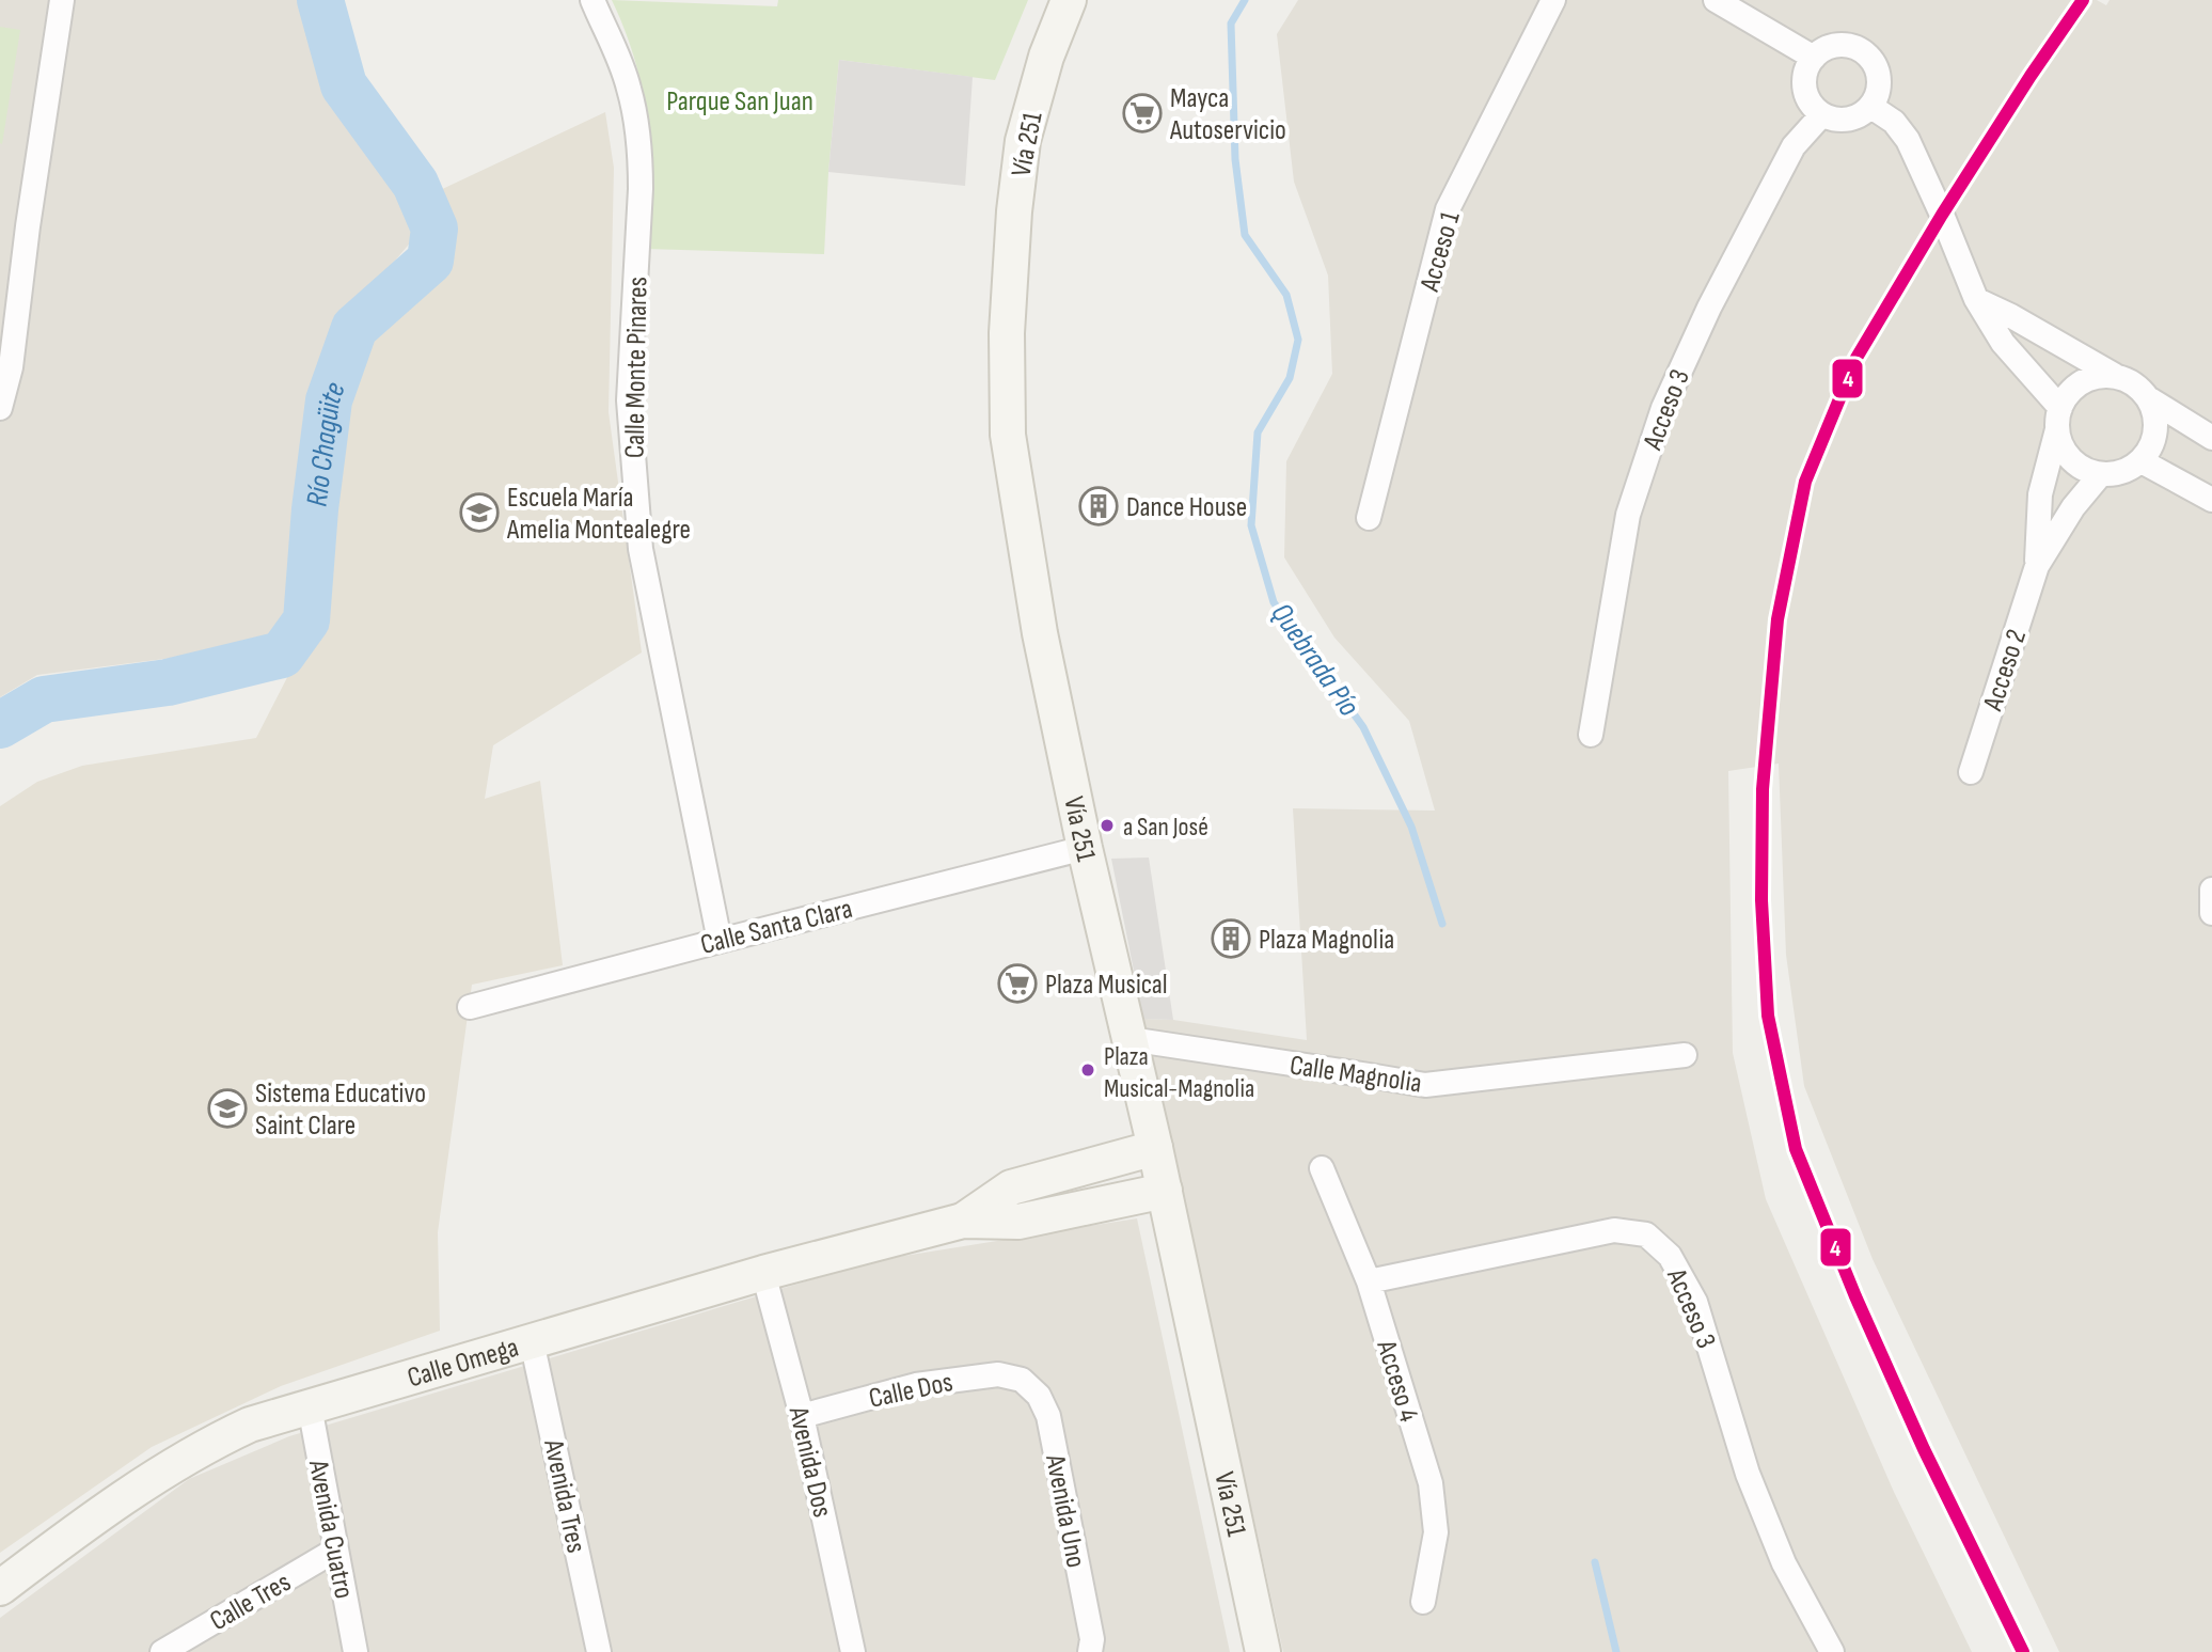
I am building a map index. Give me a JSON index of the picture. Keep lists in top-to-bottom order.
{
  "streets": {
    "main road": ["Vía 251", "Calle Omega"],
    "street": [
      "Acceso 1",
      "Calle Monte Pinares",
      "Acceso 3",
      "Acceso 2",
      "Calle Santa Clara",
      "Calle Magnolia",
      "Acceso 4",
      "Calle Dos",
      "Avenida Dos",
      "Avenida Tres",
      "Avenida Uno",
      "Avenida Cuatro",
      "Calle Tres"
    ]
  },
  "crossings": [
    ["Vía 251", "Calle Santa Clara"],
    ["Vía 251", "Calle Magnolia"],
    ["Vía 251", "Calle Omega"],
    ["Calle Monte Pinares", "Calle Santa Clara"],
    ["Acceso 3", "Acceso 4"],
    ["Calle Omega", "Avenida Dos"],
    ["Calle Omega", "Avenida Tres"],
    ["Calle Omega", "Avenida Cuatro"],
    ["Calle Dos", "Avenida Dos"],
    ["Calle Dos", "Avenida Uno"],
    ["Avenida Cuatro", "Calle Tres"]
  ],
  "water": ["Río Chagüite", "Quebrada Pío"],
  "parks": ["Parque San Juan"],
  "places": {
    "supermarket": ["Mayca Autoservicio", "Plaza Musical"],
    "building": ["Dance House", "Plaza Magnolia"],
    "school or university": ["Escuela María Amelia Montealegre", "Sistema Educativo Saint Clare"],
    "other": ["a San José", "Plaza Musical-Magnolia"]
  },
  "lines": ["rail line 4"]
}
